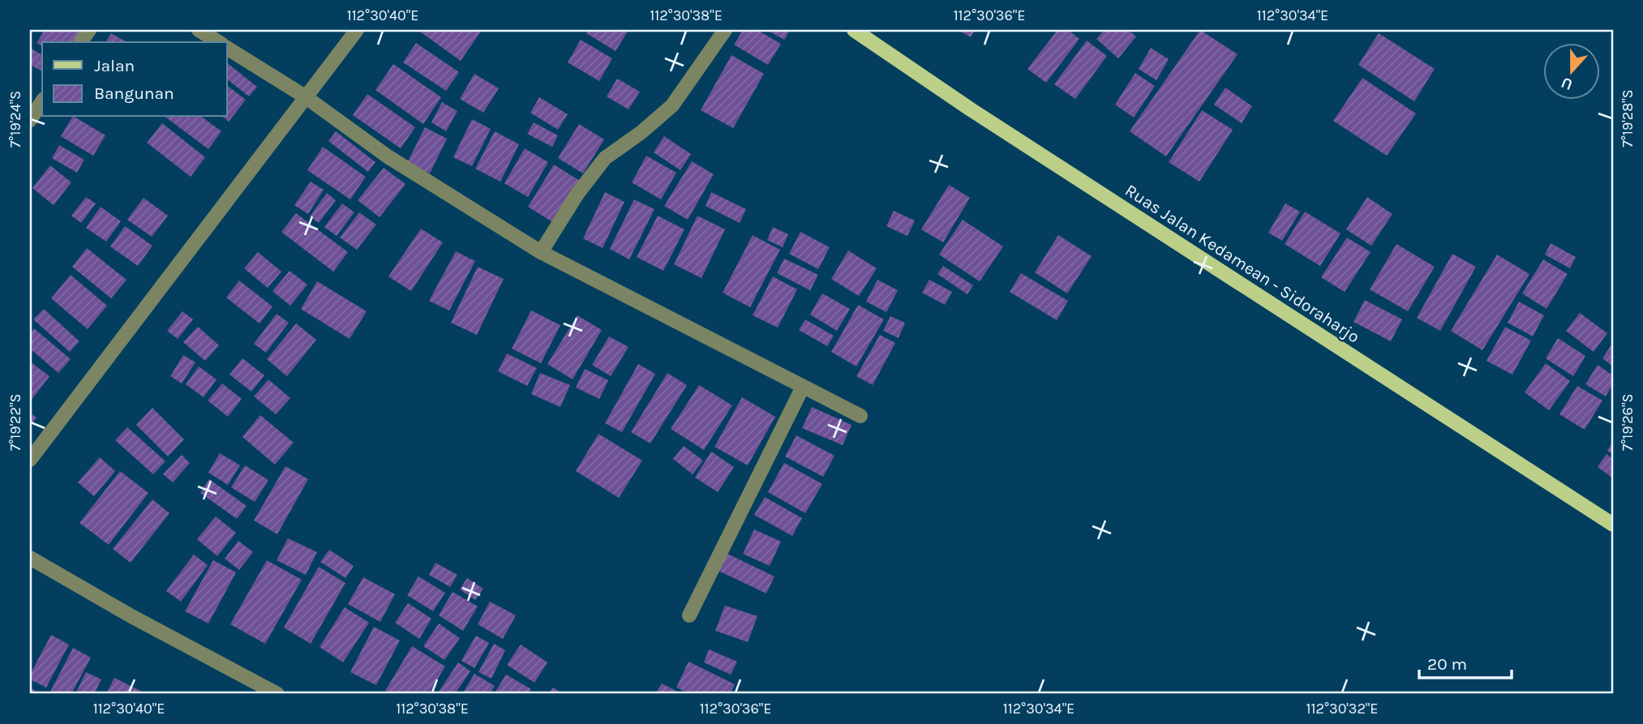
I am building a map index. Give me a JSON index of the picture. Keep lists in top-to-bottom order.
{
  "streets": {
    "main road": ["Ruas Jalan Kedamean - Sidoraharjo"]
  },
  "legend": ["Jalan", "Bangunan"],
  "scale_bar": "20 m",
  "north": "bottom",
  "coordinates": [
    "112°30'40\"E",
    "112°30'38\"E",
    "112°30'36\"E",
    "112°30'34\"E",
    "7°19'28\"S",
    "7°19'24\"S",
    "7°19'26\"S",
    "7°19'22\"S",
    "112°30'32\"E"
  ]
}
